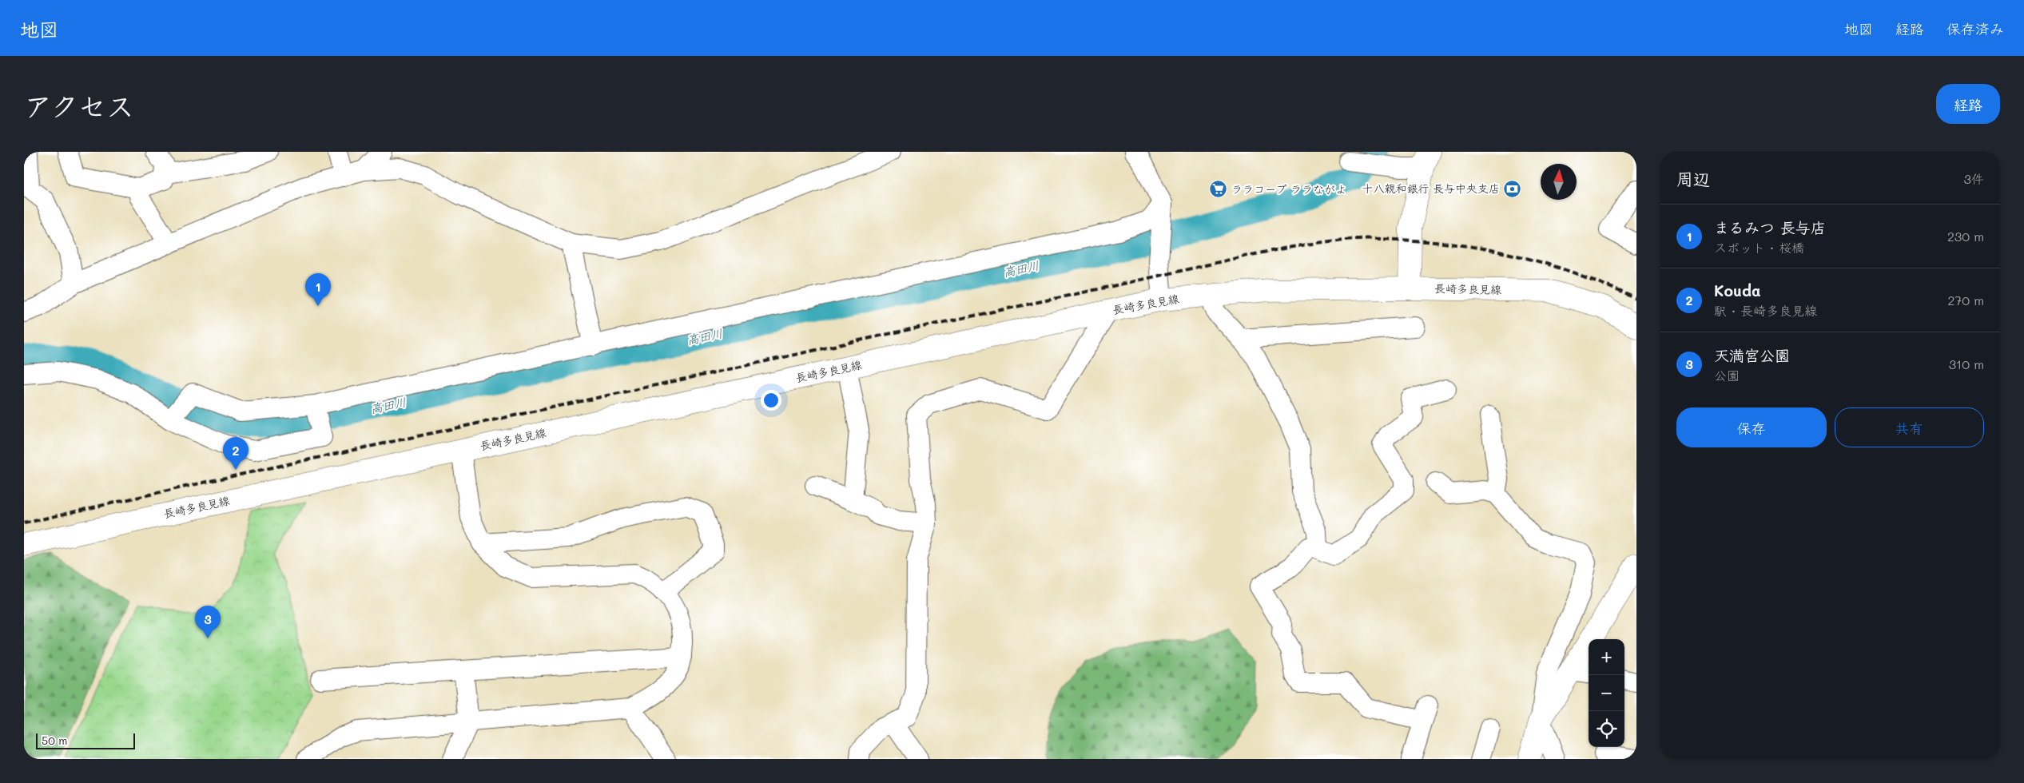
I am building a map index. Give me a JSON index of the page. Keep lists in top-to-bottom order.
{
  "streets": {
    "main road": ["長崎多良見線"]
  },
  "water": ["高田川"],
  "places": {
    "bank": ["十八親和銀行 長与中央支店"],
    "supermarket": ["ララコープ ララながよ"]
  },
  "scale_bar": "50 m",
  "north": "top",
  "page": {
    "header": "地図",
    "nav": ["地図", "経路", "保存済み"],
    "title": "アクセス",
    "buttons": [
      "経路",
      ["保存", "共有"]
    ],
    "heading": ["周辺", "3件"],
    "list": [
      {
        "mark": "1",
        "name": "まるみつ 長与店",
        "note": "スポット · 桜橋",
        "value": "230 m"
      },
      {
        "mark": "2",
        "name": "Kouda",
        "note": "駅 · 長崎多良見線",
        "value": "270 m"
      },
      {
        "mark": "3",
        "name": "天満宮公園",
        "note": "公園",
        "value": "310 m"
      }
    ],
    "pins": ["1", "2", "3"],
    "map_buttons": ["+", "−"],
    "scale": "50 m"
  }
}
